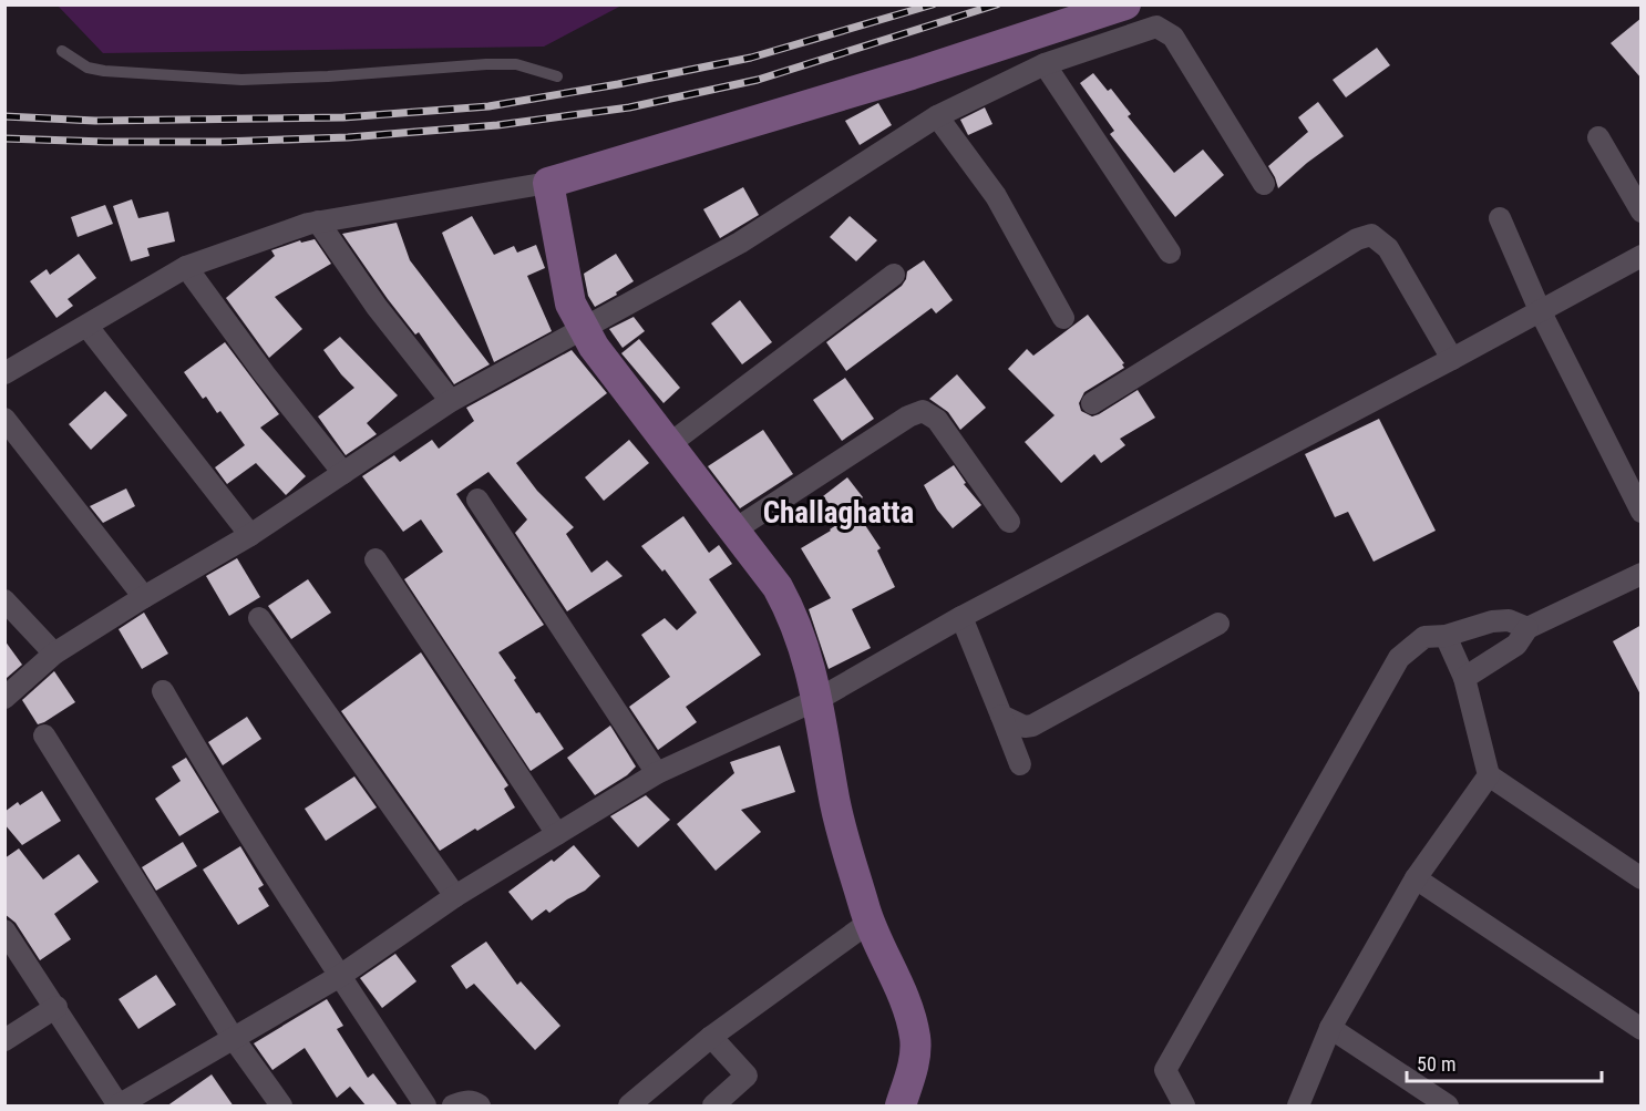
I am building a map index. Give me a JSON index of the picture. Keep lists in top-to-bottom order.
{
  "districts": ["Challaghatta"],
  "scale_bar": "50 m"
}
